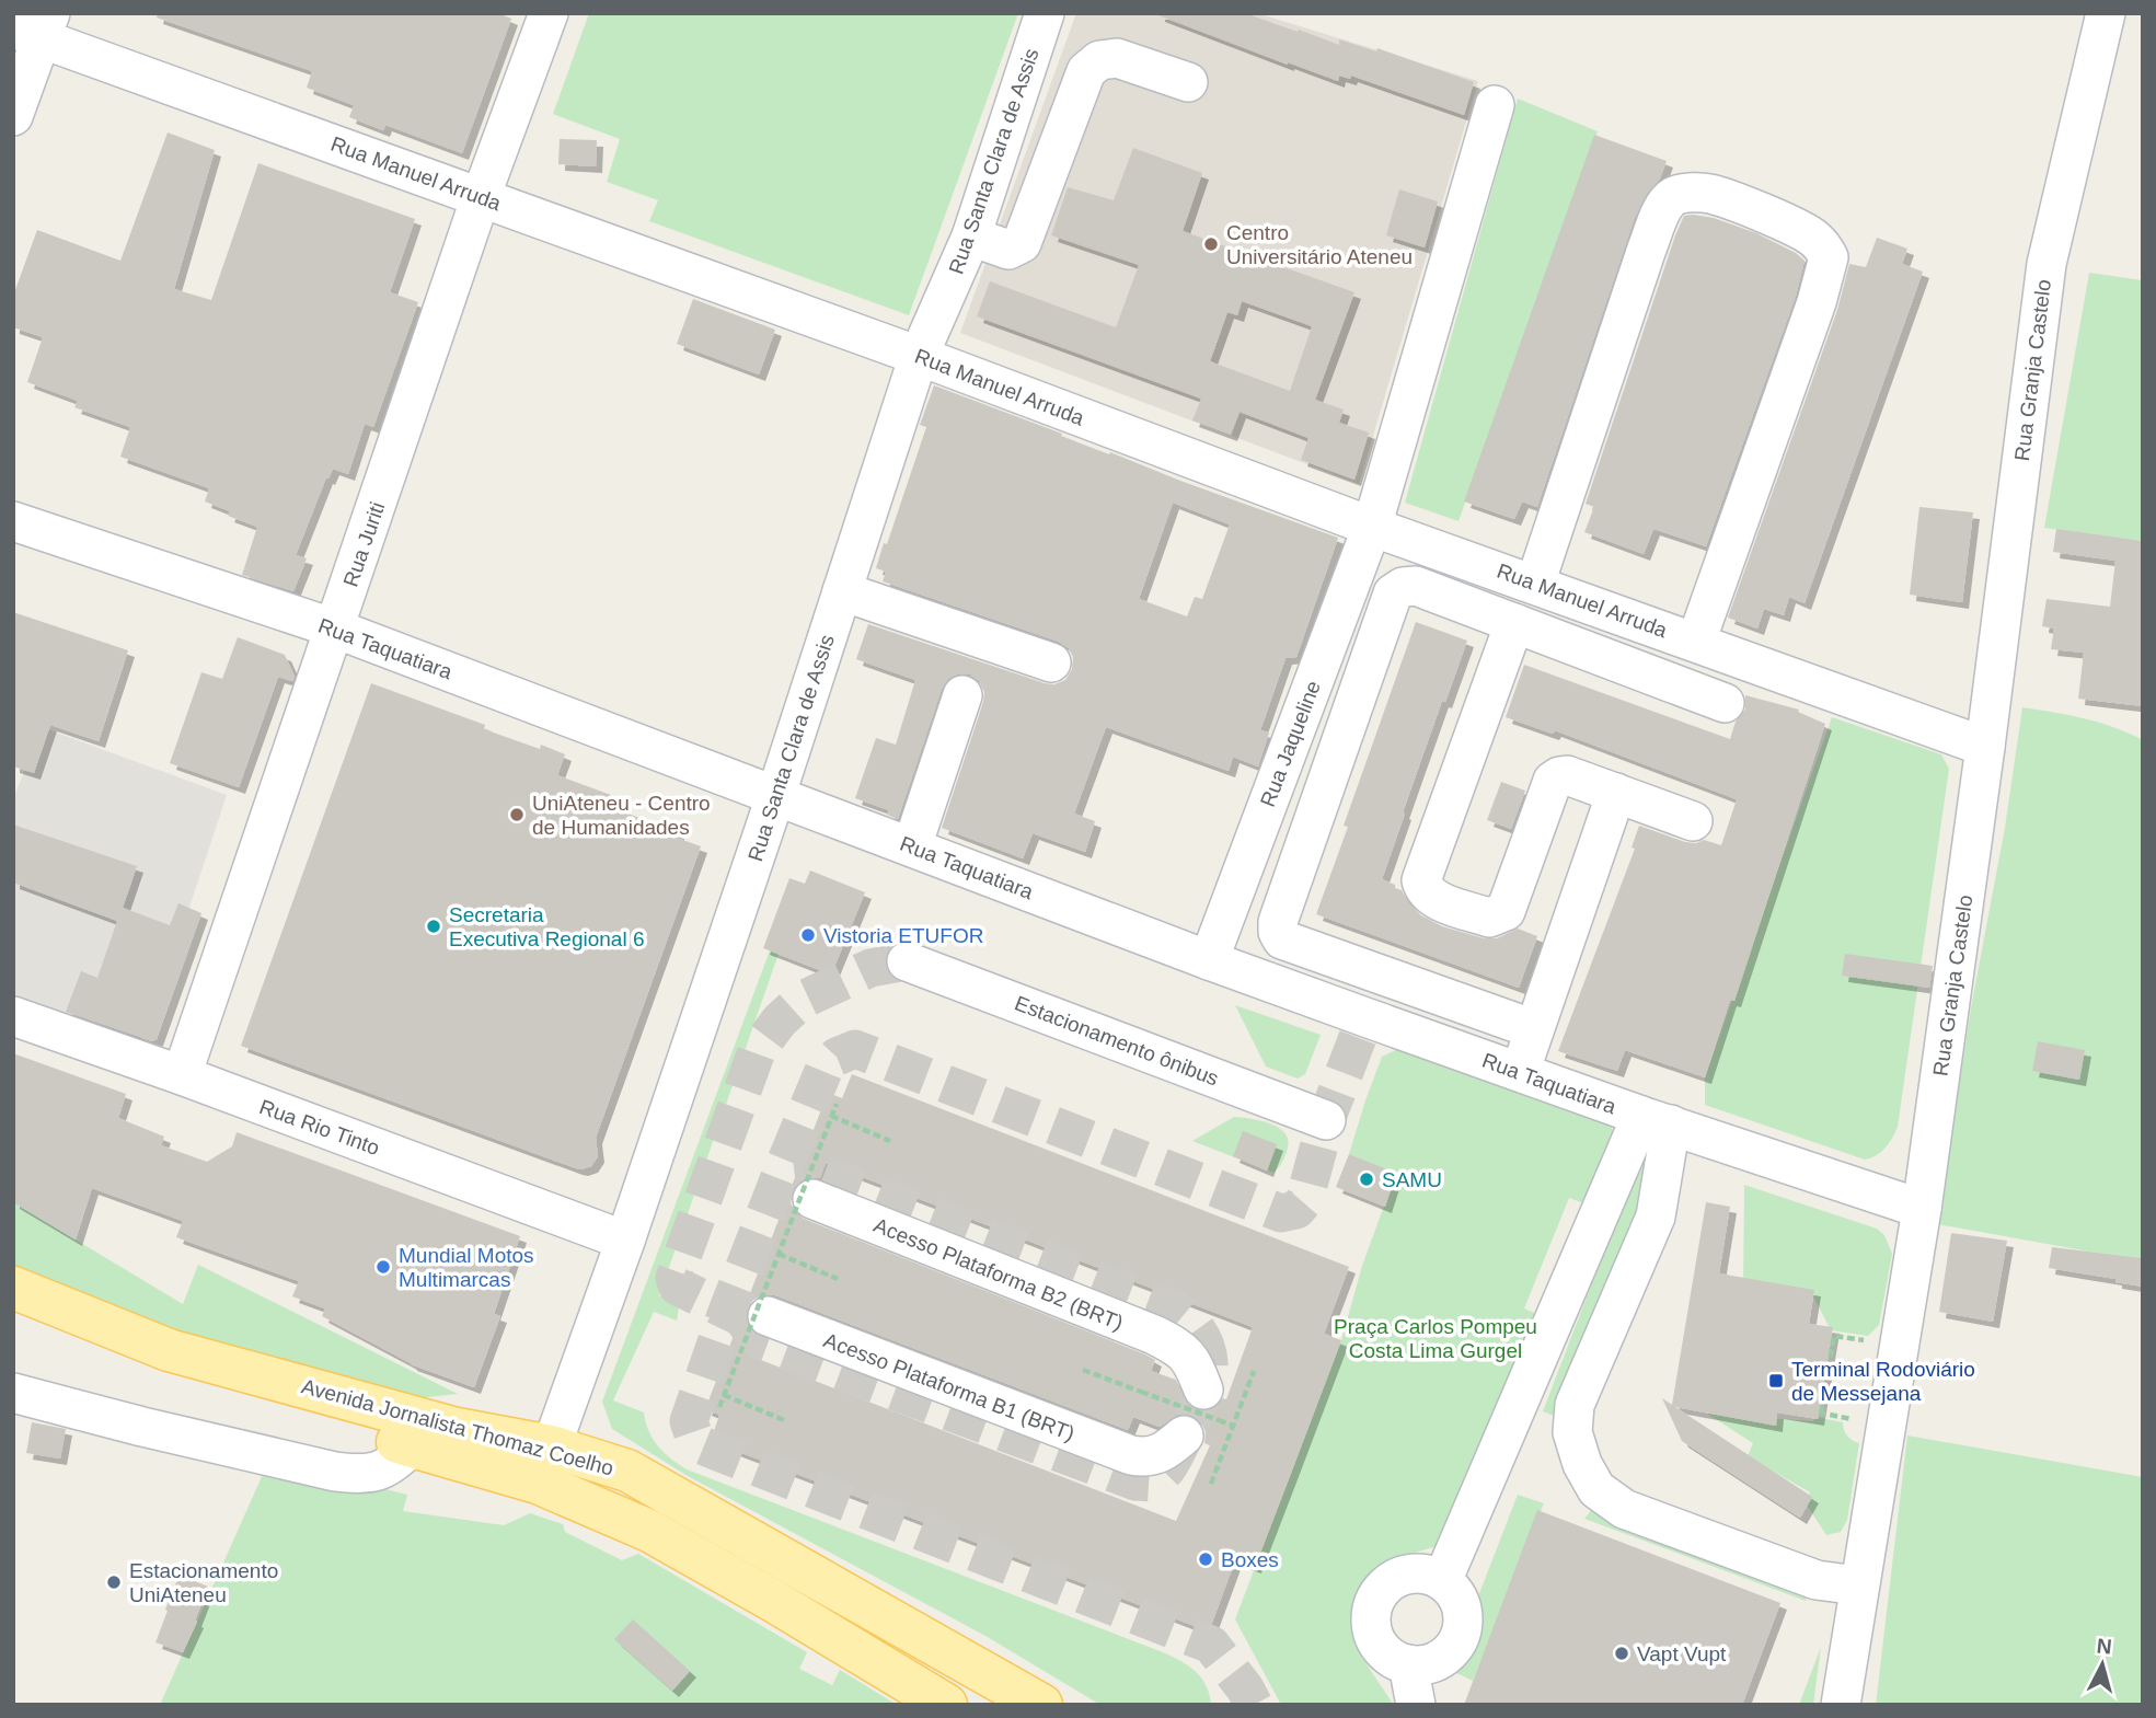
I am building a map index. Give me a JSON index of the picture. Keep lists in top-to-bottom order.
{
  "streets": {
    "main road": ["Avenida Jornalista Thomaz Coelho"],
    "street": [
      "Rua Santa Clara de Assis",
      "Rua Manuel Arruda",
      "Rua Granja Castelo",
      "Rua Juriti",
      "Rua Taquatiara",
      "Rua Jaqueline",
      "Estacionamento ônibus",
      "Rua Rio Tinto",
      "Acesso Plataforma B2 (BRT)",
      "Acesso Plataforma B1 (BRT)"
    ]
  },
  "crossings": [
    ["Rua Santa Clara de Assis", "Rua Manuel Arruda"],
    ["Rua Santa Clara de Assis", "Rua Taquatiara"],
    ["Rua Santa Clara de Assis", "Rua Rio Tinto"],
    ["Rua Santa Clara de Assis", "Avenida Jornalista Thomaz Coelho"],
    ["Rua Manuel Arruda", "Rua Granja Castelo"],
    ["Rua Manuel Arruda", "Rua Juriti"],
    ["Rua Manuel Arruda", "Rua Jaqueline"],
    ["Rua Granja Castelo", "Rua Taquatiara"],
    ["Rua Juriti", "Rua Taquatiara"],
    ["Rua Juriti", "Rua Rio Tinto"],
    ["Rua Taquatiara", "Rua Jaqueline"]
  ],
  "parks": ["Praça Carlos Pompeu Costa Lima Gurgel"],
  "places": {
    "other": [
      "Centro Universitário Ateneu",
      "UniAteneu - Centro de Humanidades",
      "Secretaria Executiva Regional 6",
      "Vistoria ETUFOR",
      "SAMU",
      "Mundial Motos Multimarcas",
      "Boxes",
      "Estacionamento UniAteneu",
      "Vapt Vupt"
    ],
    "transit": ["Terminal Rodoviário de Messejana"]
  },
  "north": "top"
}
